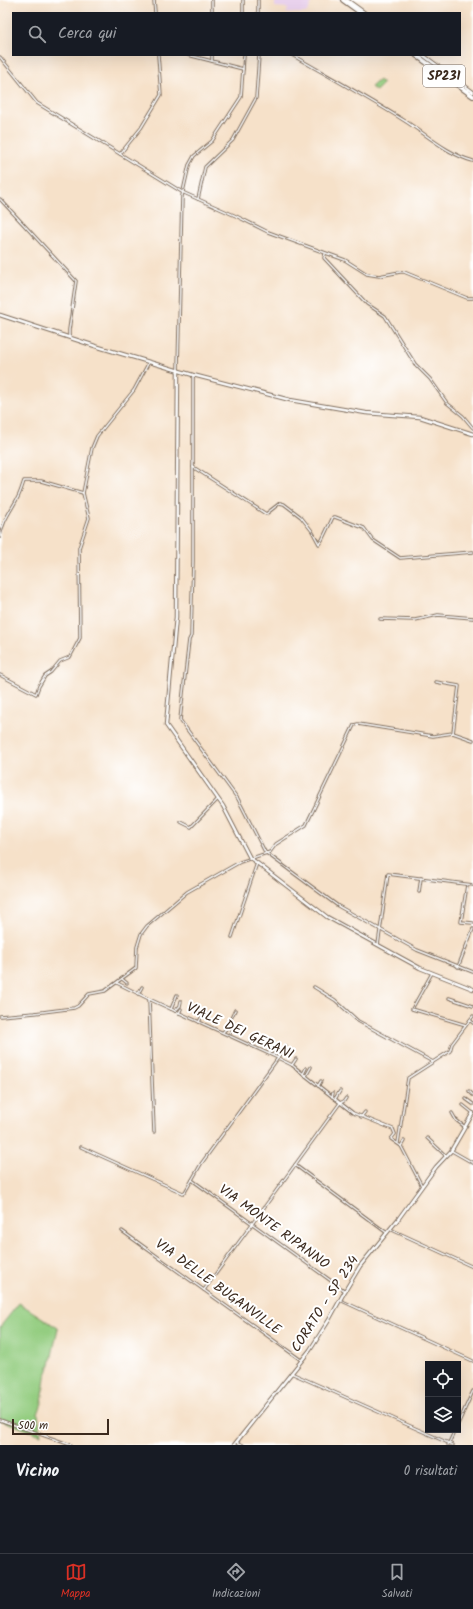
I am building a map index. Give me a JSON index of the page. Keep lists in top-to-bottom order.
{
  "streets": {
    "highway": ["SP231"],
    "main road": ["CORATO - SP 234"],
    "street": ["VIALE DEI GERANI", "VIA MONTE RIPANNO", "VIA DELLE BUGANVILLE"]
  },
  "crossings": [
    ["VIALE DEI GERANI", "CORATO - SP 234"],
    ["VIA MONTE RIPANNO", "CORATO - SP 234"],
    ["VIA DELLE BUGANVILLE", "CORATO - SP 234"]
  ],
  "scale_bar": "500 m",
  "page": {
    "search": "Cerca qui",
    "scale": "500 m",
    "heading": ["Vicino", "0 risultati"],
    "nav": ["Mappa", "Indicazioni", "Salvati"]
  }
}
